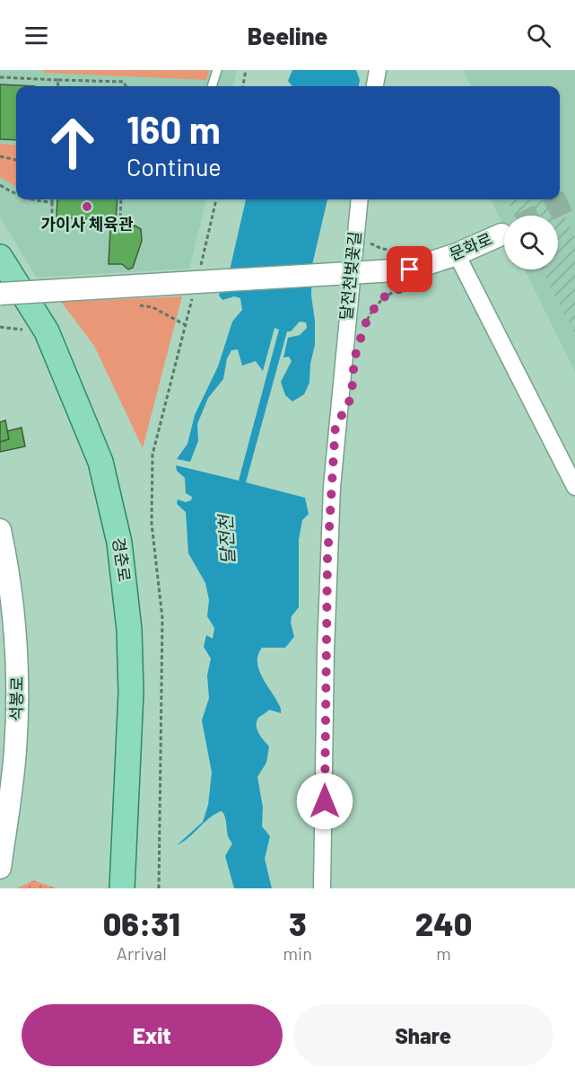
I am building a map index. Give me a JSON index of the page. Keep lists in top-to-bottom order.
{
  "streets": {
    "main road": ["문화로", "경춘로", "석봉로"],
    "street": ["달전천벚꽃길"]
  },
  "water": ["달전천"],
  "places": ["가이사 체육관"],
  "page": {
    "header": "Beeline",
    "turn": ["160 m", "Continue"],
    "eta": [
      "06:31",
      "Arrival",
      "3",
      "min",
      "240",
      "m"
    ],
    "buttons": ["Exit", "Share"]
  }
}
